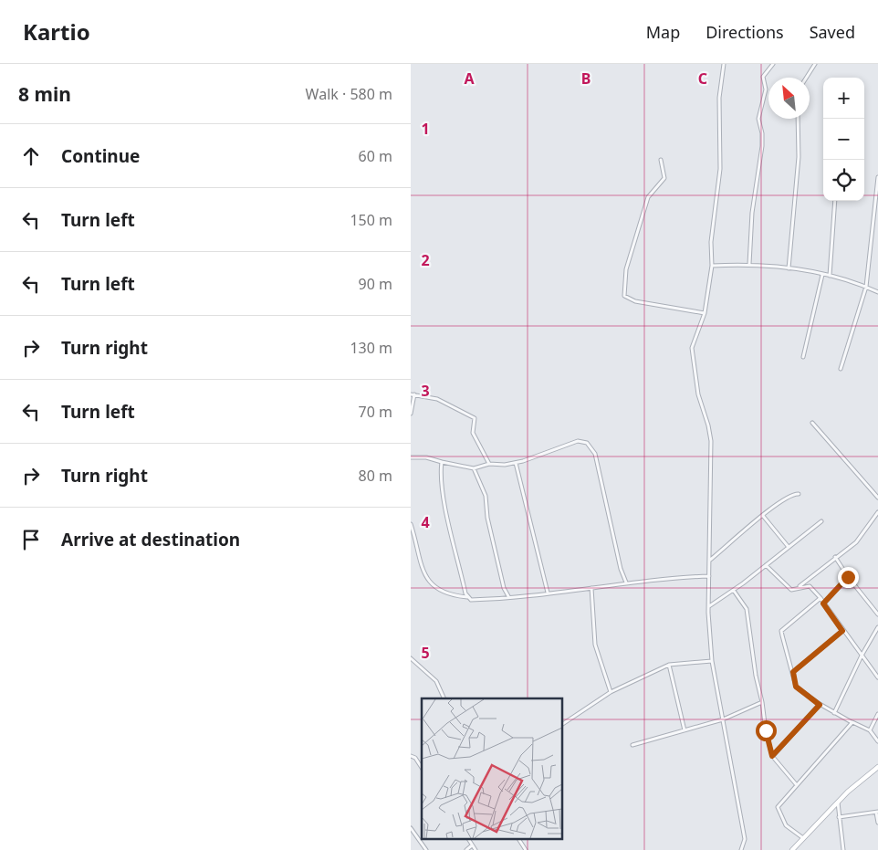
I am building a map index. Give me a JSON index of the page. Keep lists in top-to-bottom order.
{
  "north": "top left",
  "page": {
    "header": "Kartio",
    "nav": ["Map", "Directions", "Saved"],
    "heading": ["8 min", "Walk · 580 m"],
    "map_buttons": ["+", "−"],
    "list": [
      ["Continue", "60 m"],
      ["Turn left", "150 m"],
      ["Turn left", "90 m"],
      ["Turn right", "130 m"],
      ["Turn left", "70 m"],
      ["Turn right", "80 m"],
      "Arrive at destination"
    ]
  },
  "grid": {
    "columns": ["A", "B", "C"],
    "rows": [
      "1",
      "2",
      "3",
      "4",
      "5"
    ]
  }
}
